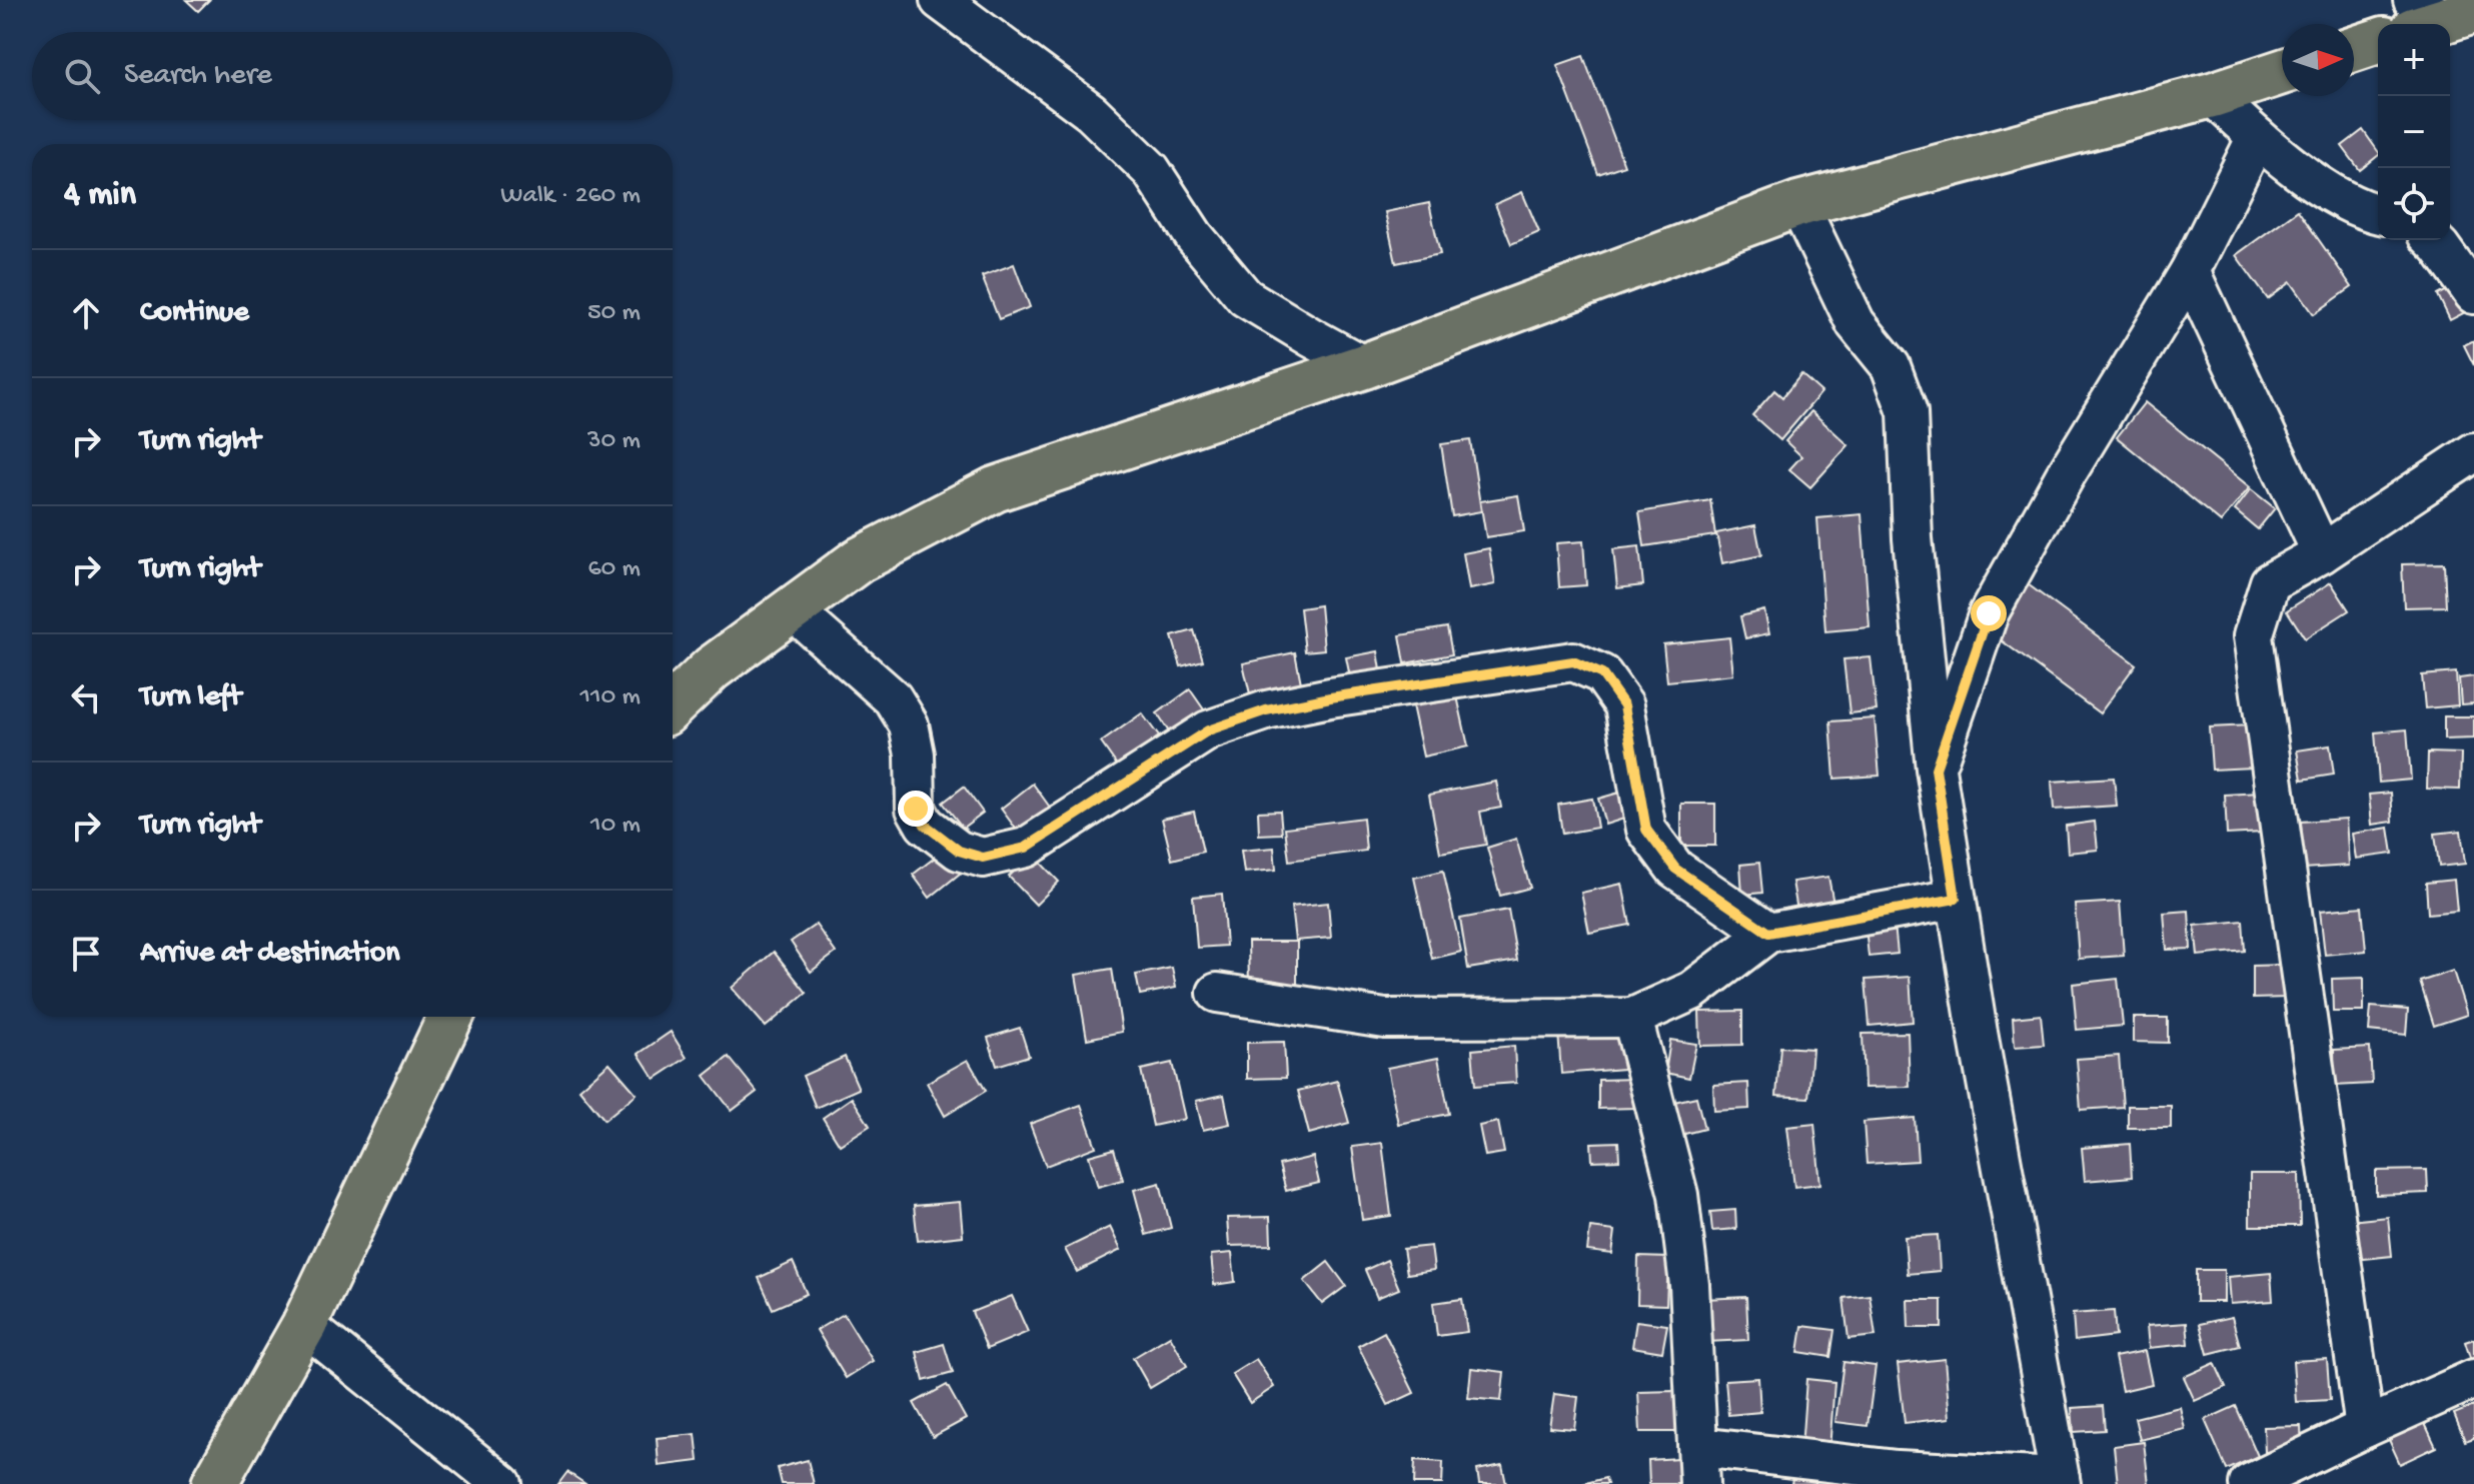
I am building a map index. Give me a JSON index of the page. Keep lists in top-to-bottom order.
{
  "north": "right",
  "page": {
    "map_buttons": ["+", "−"],
    "search": "Search here",
    "heading": ["4 min", "Walk · 260 m"],
    "list": [
      ["Continue", "50 m"],
      ["Turn right", "30 m"],
      ["Turn right", "60 m"],
      ["Turn left", "110 m"],
      ["Turn right", "10 m"],
      "Arrive at destination"
    ]
  }
}
